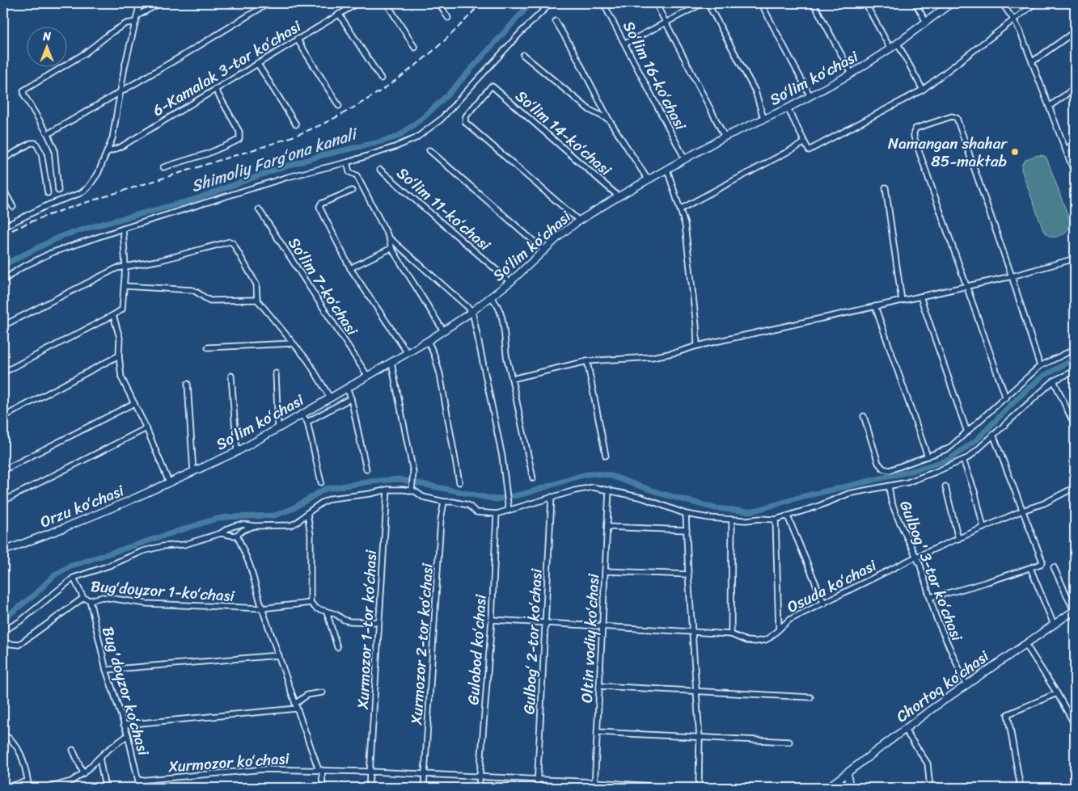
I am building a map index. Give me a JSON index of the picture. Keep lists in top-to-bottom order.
{
  "streets": {
    "street": [
      "6-Kamalak 3-tor koʻchasi",
      "Soʻlim 16-koʻchasi",
      "Soʻlim koʻchasi",
      "Soʻlim 14-koʻchasi",
      "Soʻlim 11-koʻchasi",
      "Soʻlim 7-koʻchasi",
      "Orzu koʻchasi",
      "Gulbog' 3-tor koʻchasi",
      "Osuda koʻchasi",
      "Bugʻdoyzor 1-koʻchasi",
      "Xurmozor 1-tor koʻchasi",
      "Oltin vodiy koʻchasi",
      "Gulbogʻ 2-tor koʻchasi",
      "Xurmozor 2-tor koʻchasi",
      "Gulobod koʻchasi",
      "Chortoq koʻchasi",
      "Bug'doyzor koʻchasi",
      "Xurmozor koʻchasi"
    ]
  },
  "crossings": [
    ["Soʻlim 16-koʻchasi", "Soʻlim koʻchasi"],
    ["Soʻlim koʻchasi", "Soʻlim 14-koʻchasi"],
    ["Soʻlim koʻchasi", "Soʻlim 11-koʻchasi"],
    ["Soʻlim koʻchasi", "Soʻlim 7-koʻchasi"],
    ["Soʻlim koʻchasi", "Orzu koʻchasi"],
    ["Gulbog' 3-tor koʻchasi", "Osuda koʻchasi"],
    ["Gulbog' 3-tor koʻchasi", "Chortoq koʻchasi"],
    ["Osuda koʻchasi", "Oltin vodiy koʻchasi"],
    ["Osuda koʻchasi", "Gulbogʻ 2-tor koʻchasi"],
    ["Osuda koʻchasi", "Gulobod koʻchasi"],
    ["Bugʻdoyzor 1-koʻchasi", "Bug'doyzor koʻchasi"],
    ["Xurmozor 1-tor koʻchasi", "Xurmozor koʻchasi"],
    ["Oltin vodiy koʻchasi", "Xurmozor koʻchasi"],
    ["Gulbogʻ 2-tor koʻchasi", "Xurmozor koʻchasi"],
    ["Xurmozor 2-tor koʻchasi", "Xurmozor koʻchasi"],
    ["Gulobod koʻchasi", "Xurmozor koʻchasi"],
    ["Bug'doyzor koʻchasi", "Xurmozor koʻchasi"]
  ],
  "water": ["Shimoliy Fargʻona kanali"],
  "places": ["Namangan shahar 85-maktab"],
  "north": "top"
}
